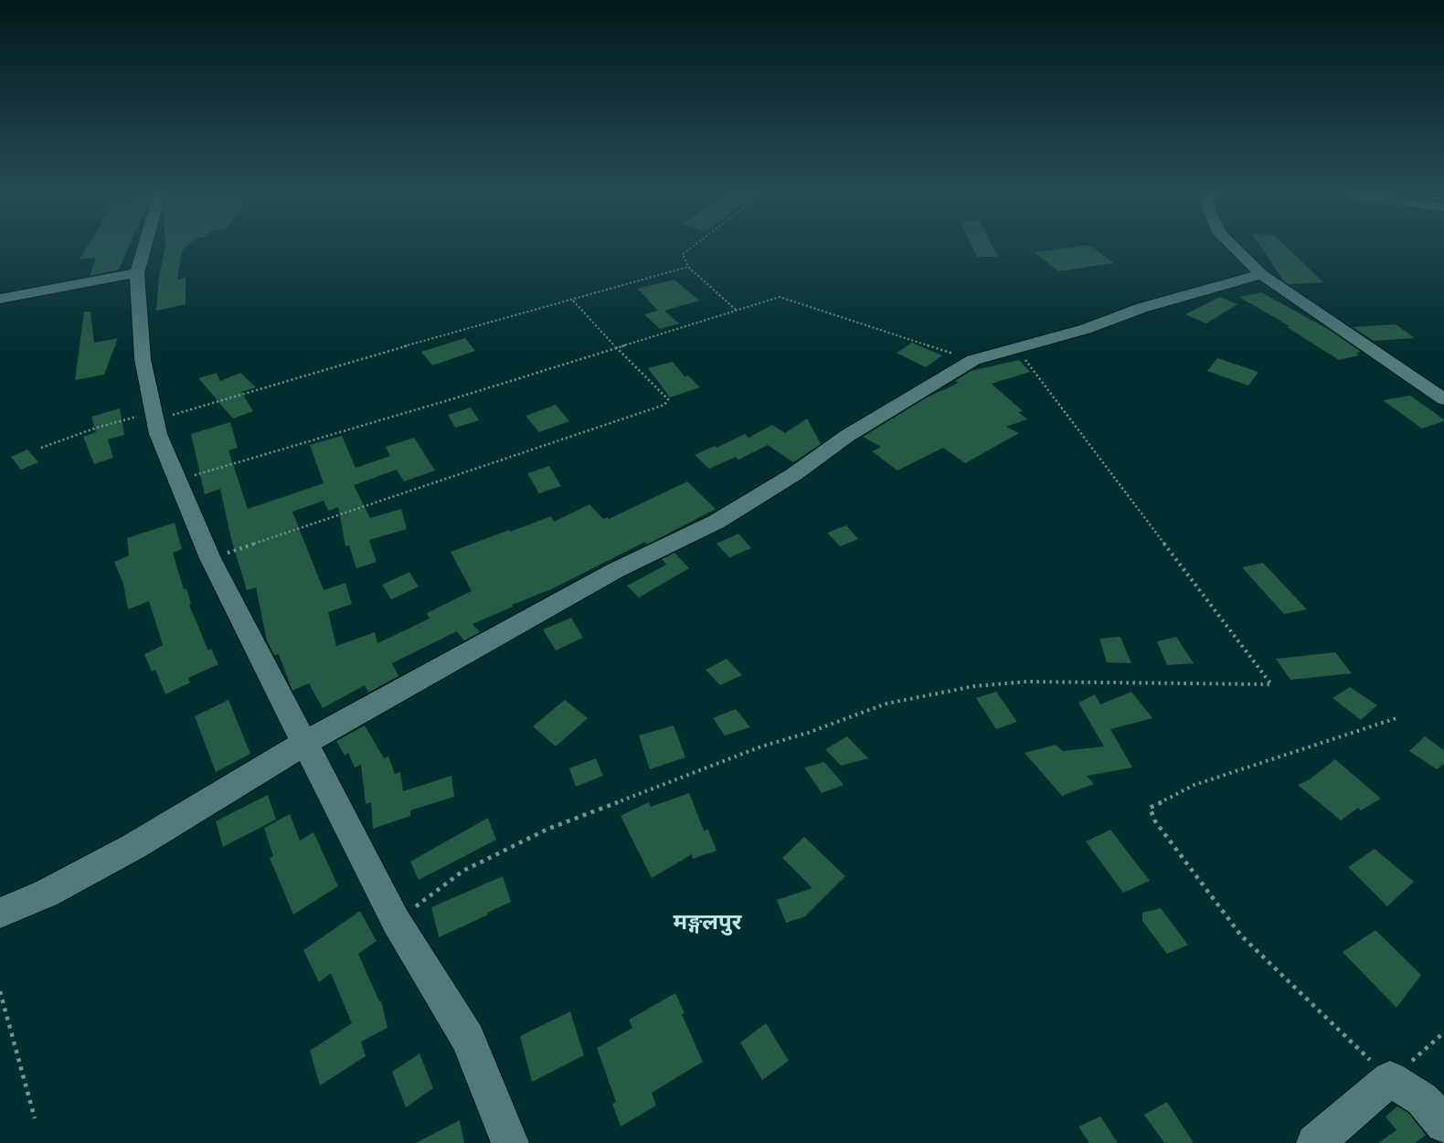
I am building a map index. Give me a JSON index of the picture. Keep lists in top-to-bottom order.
{
  "districts": ["मङ्गलपुर"]
}
